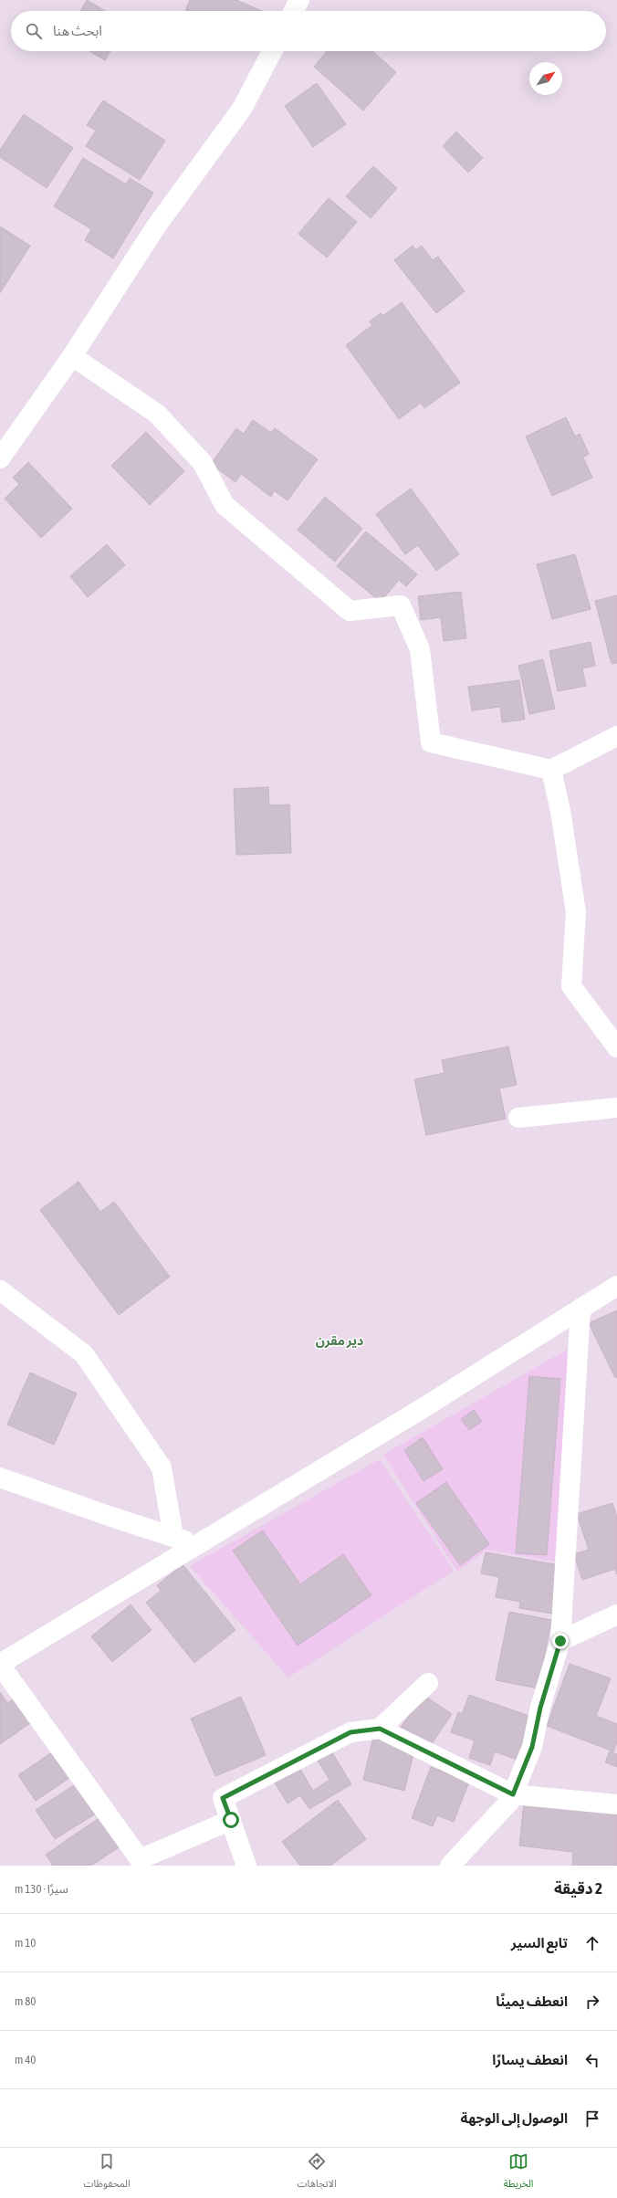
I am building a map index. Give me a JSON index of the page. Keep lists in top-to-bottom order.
{
  "districts": ["دير مقرن"],
  "north": "top right",
  "page": {
    "search": "ابحث هنا",
    "heading": ["2 دقيقة", "سيرًا · 130 m"],
    "list": [
      ["تابع السير", "10 m"],
      ["انعطف يمينًا", "80 m"],
      ["انعطف يسارًا", "40 m"],
      "الوصول إلى الوجهة"
    ],
    "nav": ["الخريطة", "الاتجاهات", "المحفوظات"]
  }
}
